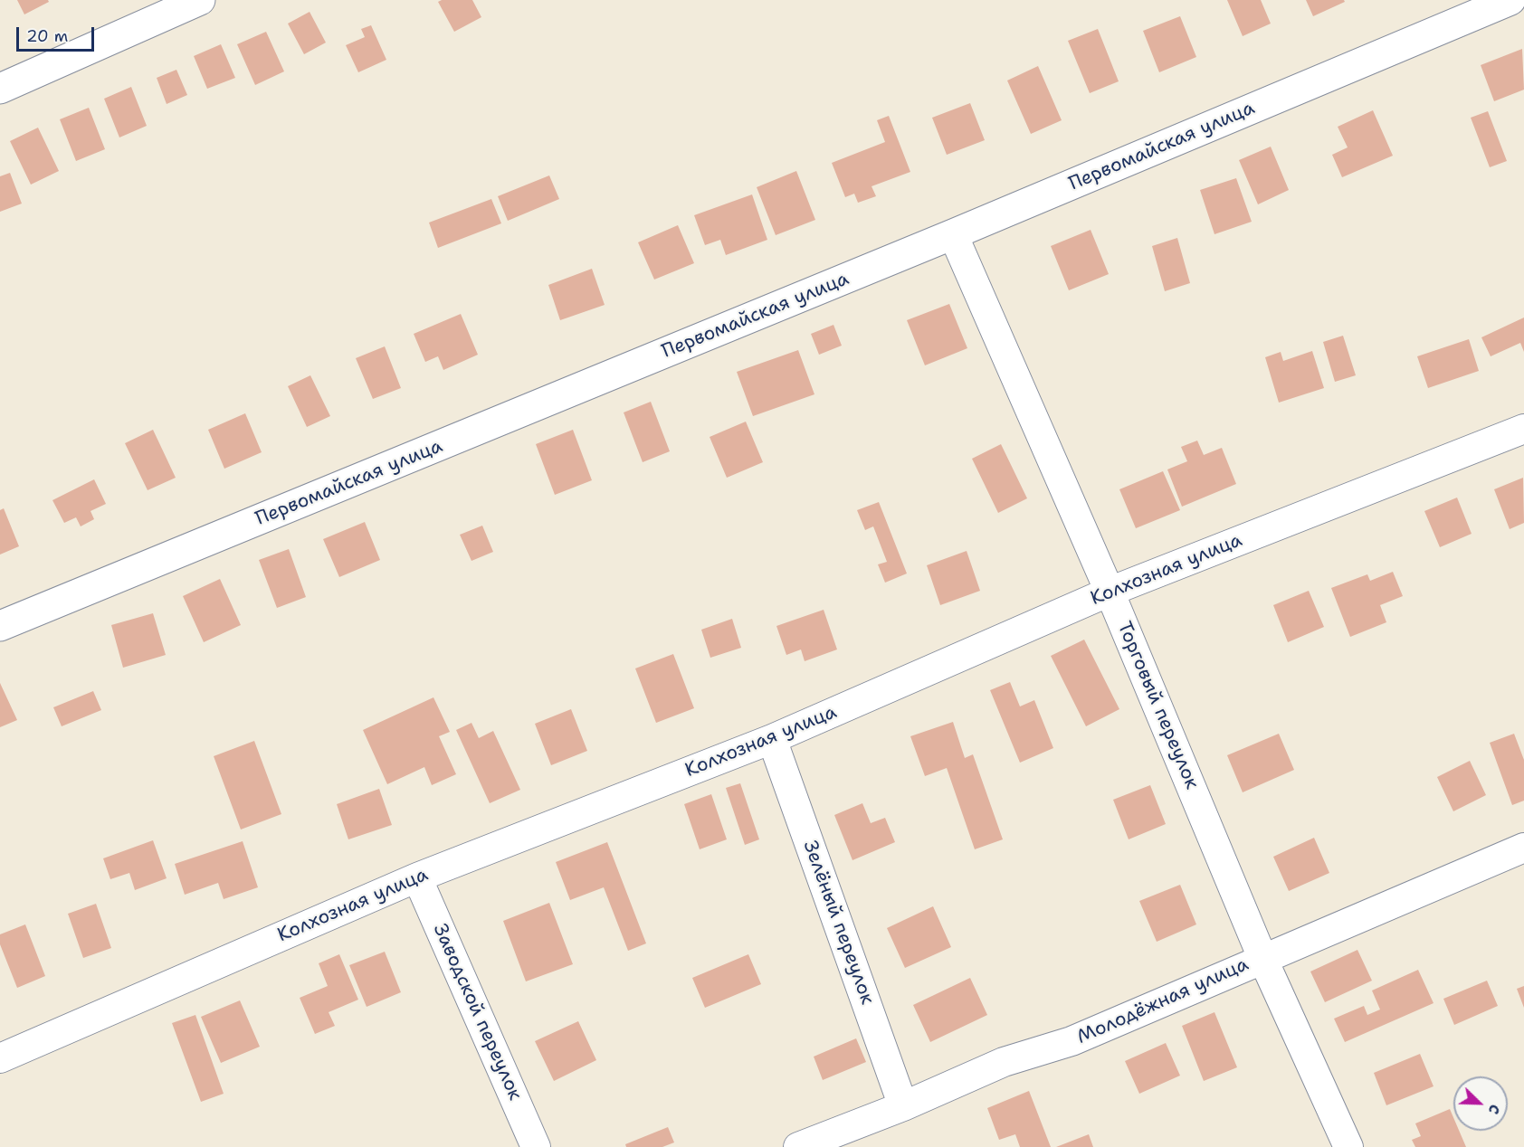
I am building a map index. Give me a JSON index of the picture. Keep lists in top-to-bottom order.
{
  "streets": {
    "street": [
      "Первомайская улица",
      "Колхозная улица",
      "Торговый переулок",
      "Зелёный переулок",
      "Молодёжная улица",
      "Заводской переулок"
    ]
  },
  "crossings": [
    ["Первомайская улица", "Торговый переулок"],
    ["Колхозная улица", "Торговый переулок"],
    ["Колхозная улица", "Зелёный переулок"],
    ["Колхозная улица", "Заводской переулок"],
    ["Торговый переулок", "Молодёжная улица"],
    ["Зелёный переулок", "Молодёжная улица"]
  ],
  "scale_bar": "20 m",
  "north": "bottom right"
}
